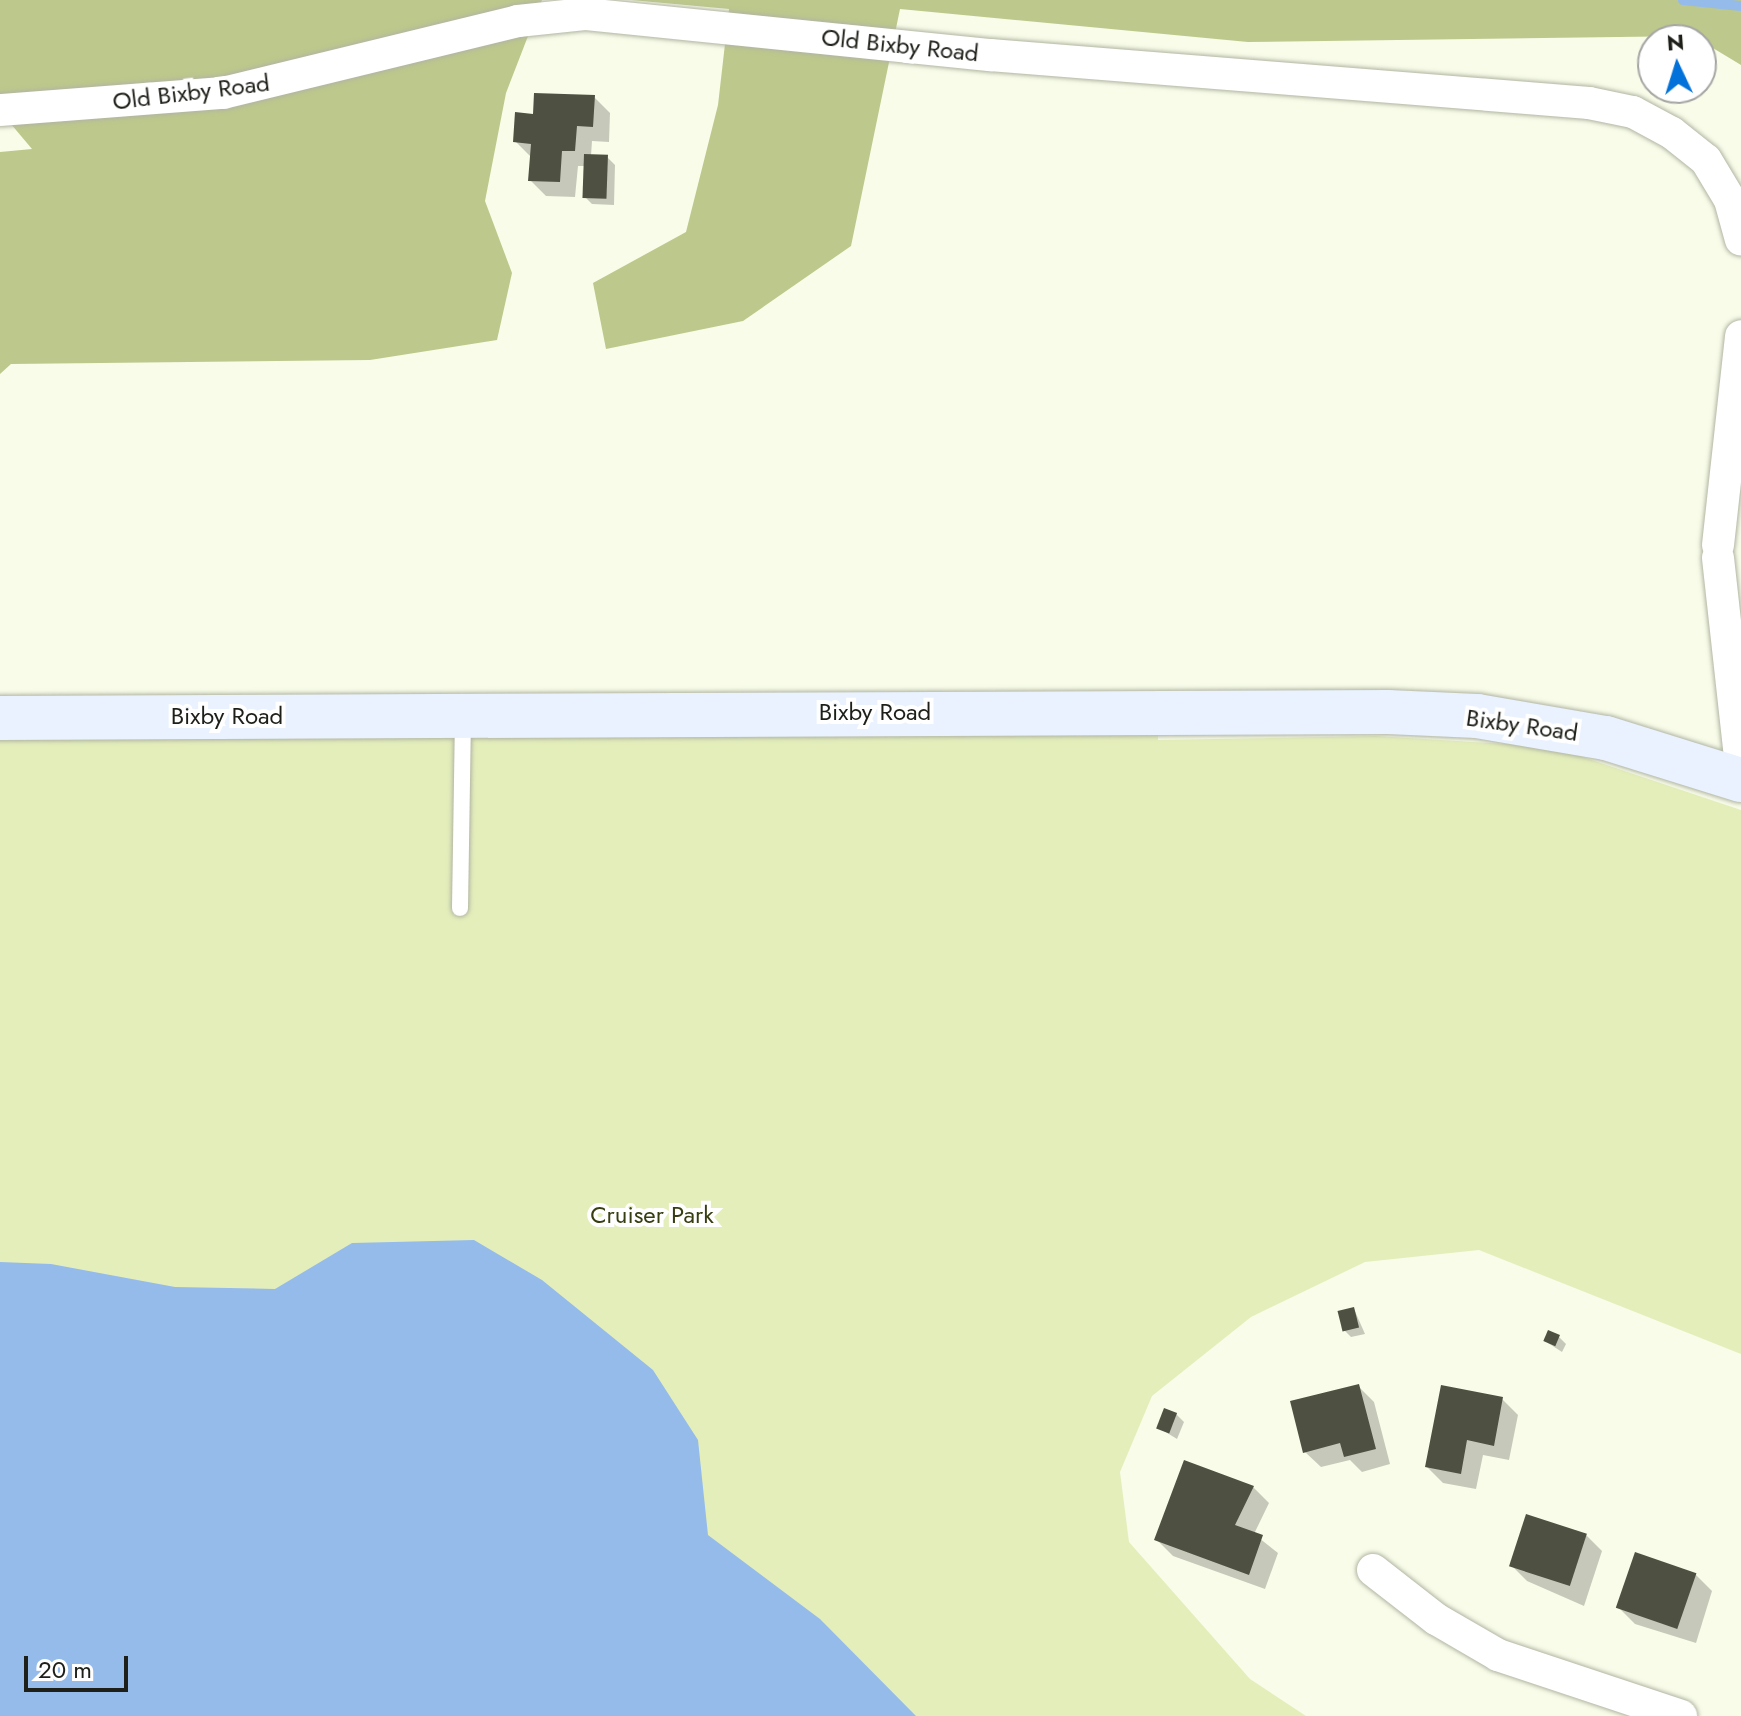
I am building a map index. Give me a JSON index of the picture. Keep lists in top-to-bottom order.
{
  "streets": {
    "street": ["Old Bixby Road", "Bixby Road"]
  },
  "parks": ["Cruiser Park"],
  "scale_bar": "20 m",
  "north": "top"
}
